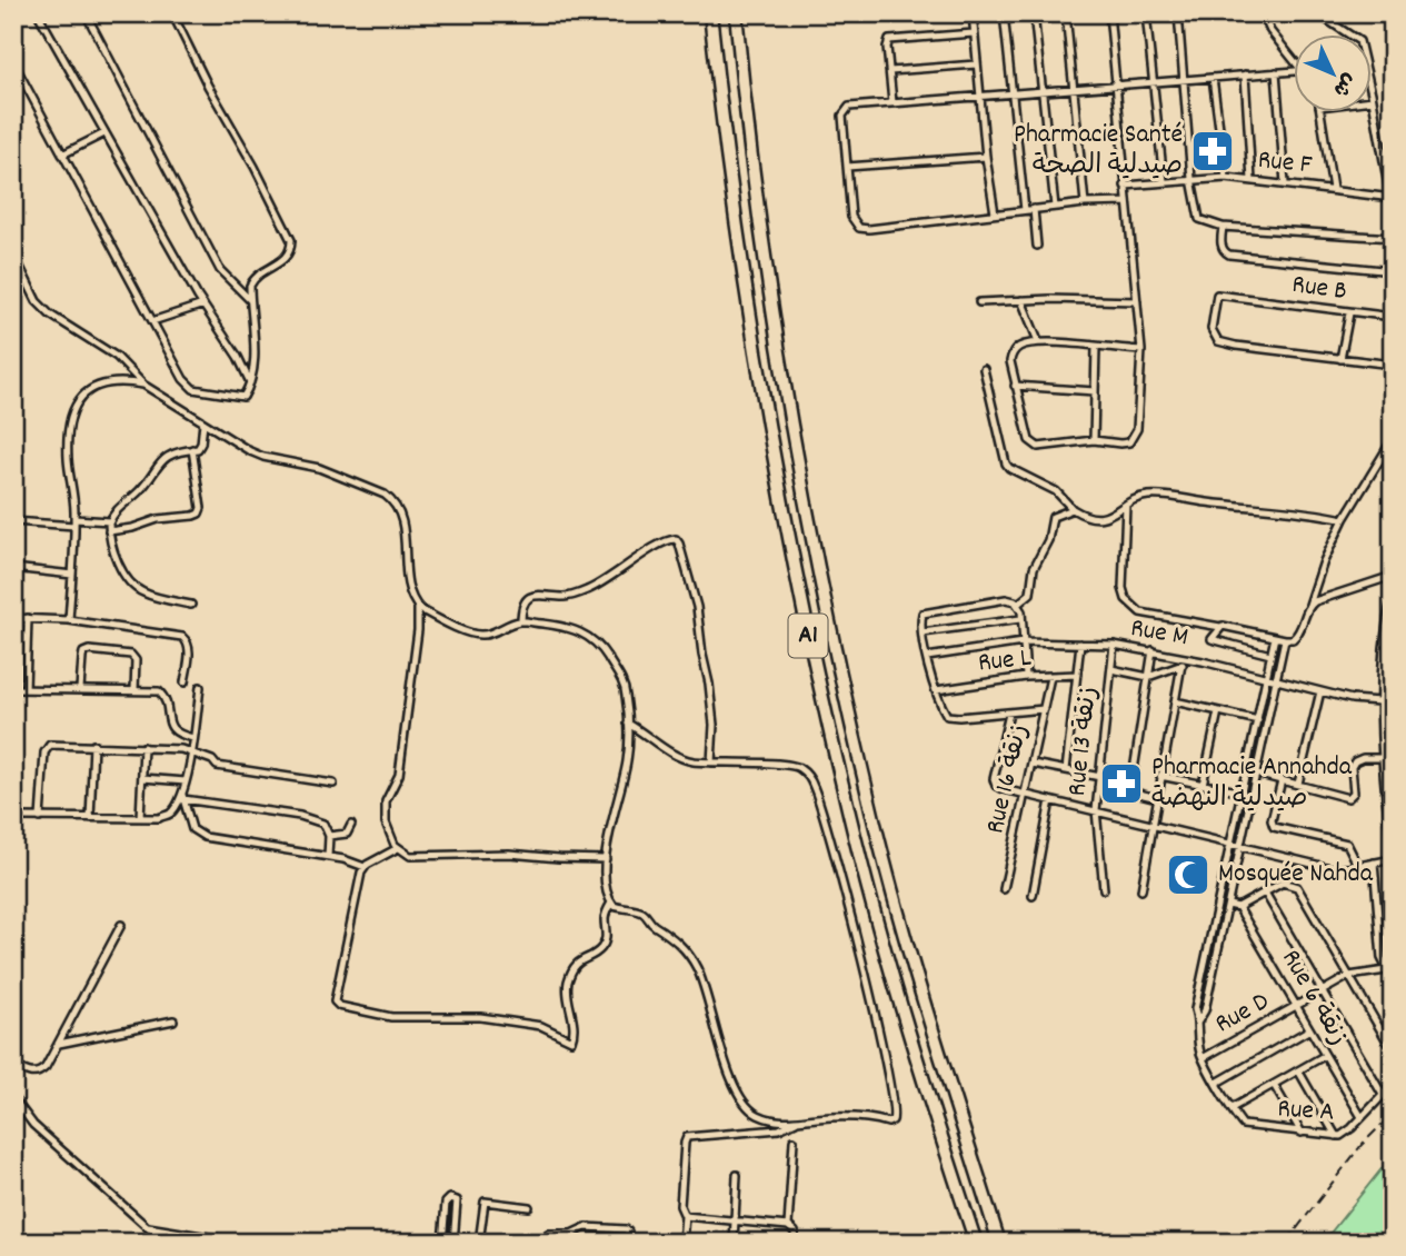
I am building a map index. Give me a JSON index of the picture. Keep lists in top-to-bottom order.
{
  "streets": {
    "highway": ["A1"],
    "street": [
      "Rue F",
      "Rue B",
      "Rue M",
      "Rue L",
      "Rue 13 زنقة",
      "Rue 16 زنقة",
      "Rue 6 زنقة",
      "Rue D",
      "Rue A"
    ]
  },
  "crossings": [
    ["Rue M", "Rue 13 زنقة"],
    ["Rue L", "Rue 16 زنقة"],
    ["Rue 6 زنقة", "Rue D"],
    ["Rue 6 زنقة", "Rue A"]
  ],
  "places": {
    "pharmacy": ["Pharmacie Santé صيدلية الصحة", "Pharmacie Annahda صيدلية النهضة"],
    "mosque": ["Mosquée Nahda"]
  },
  "north": "bottom right"
}
